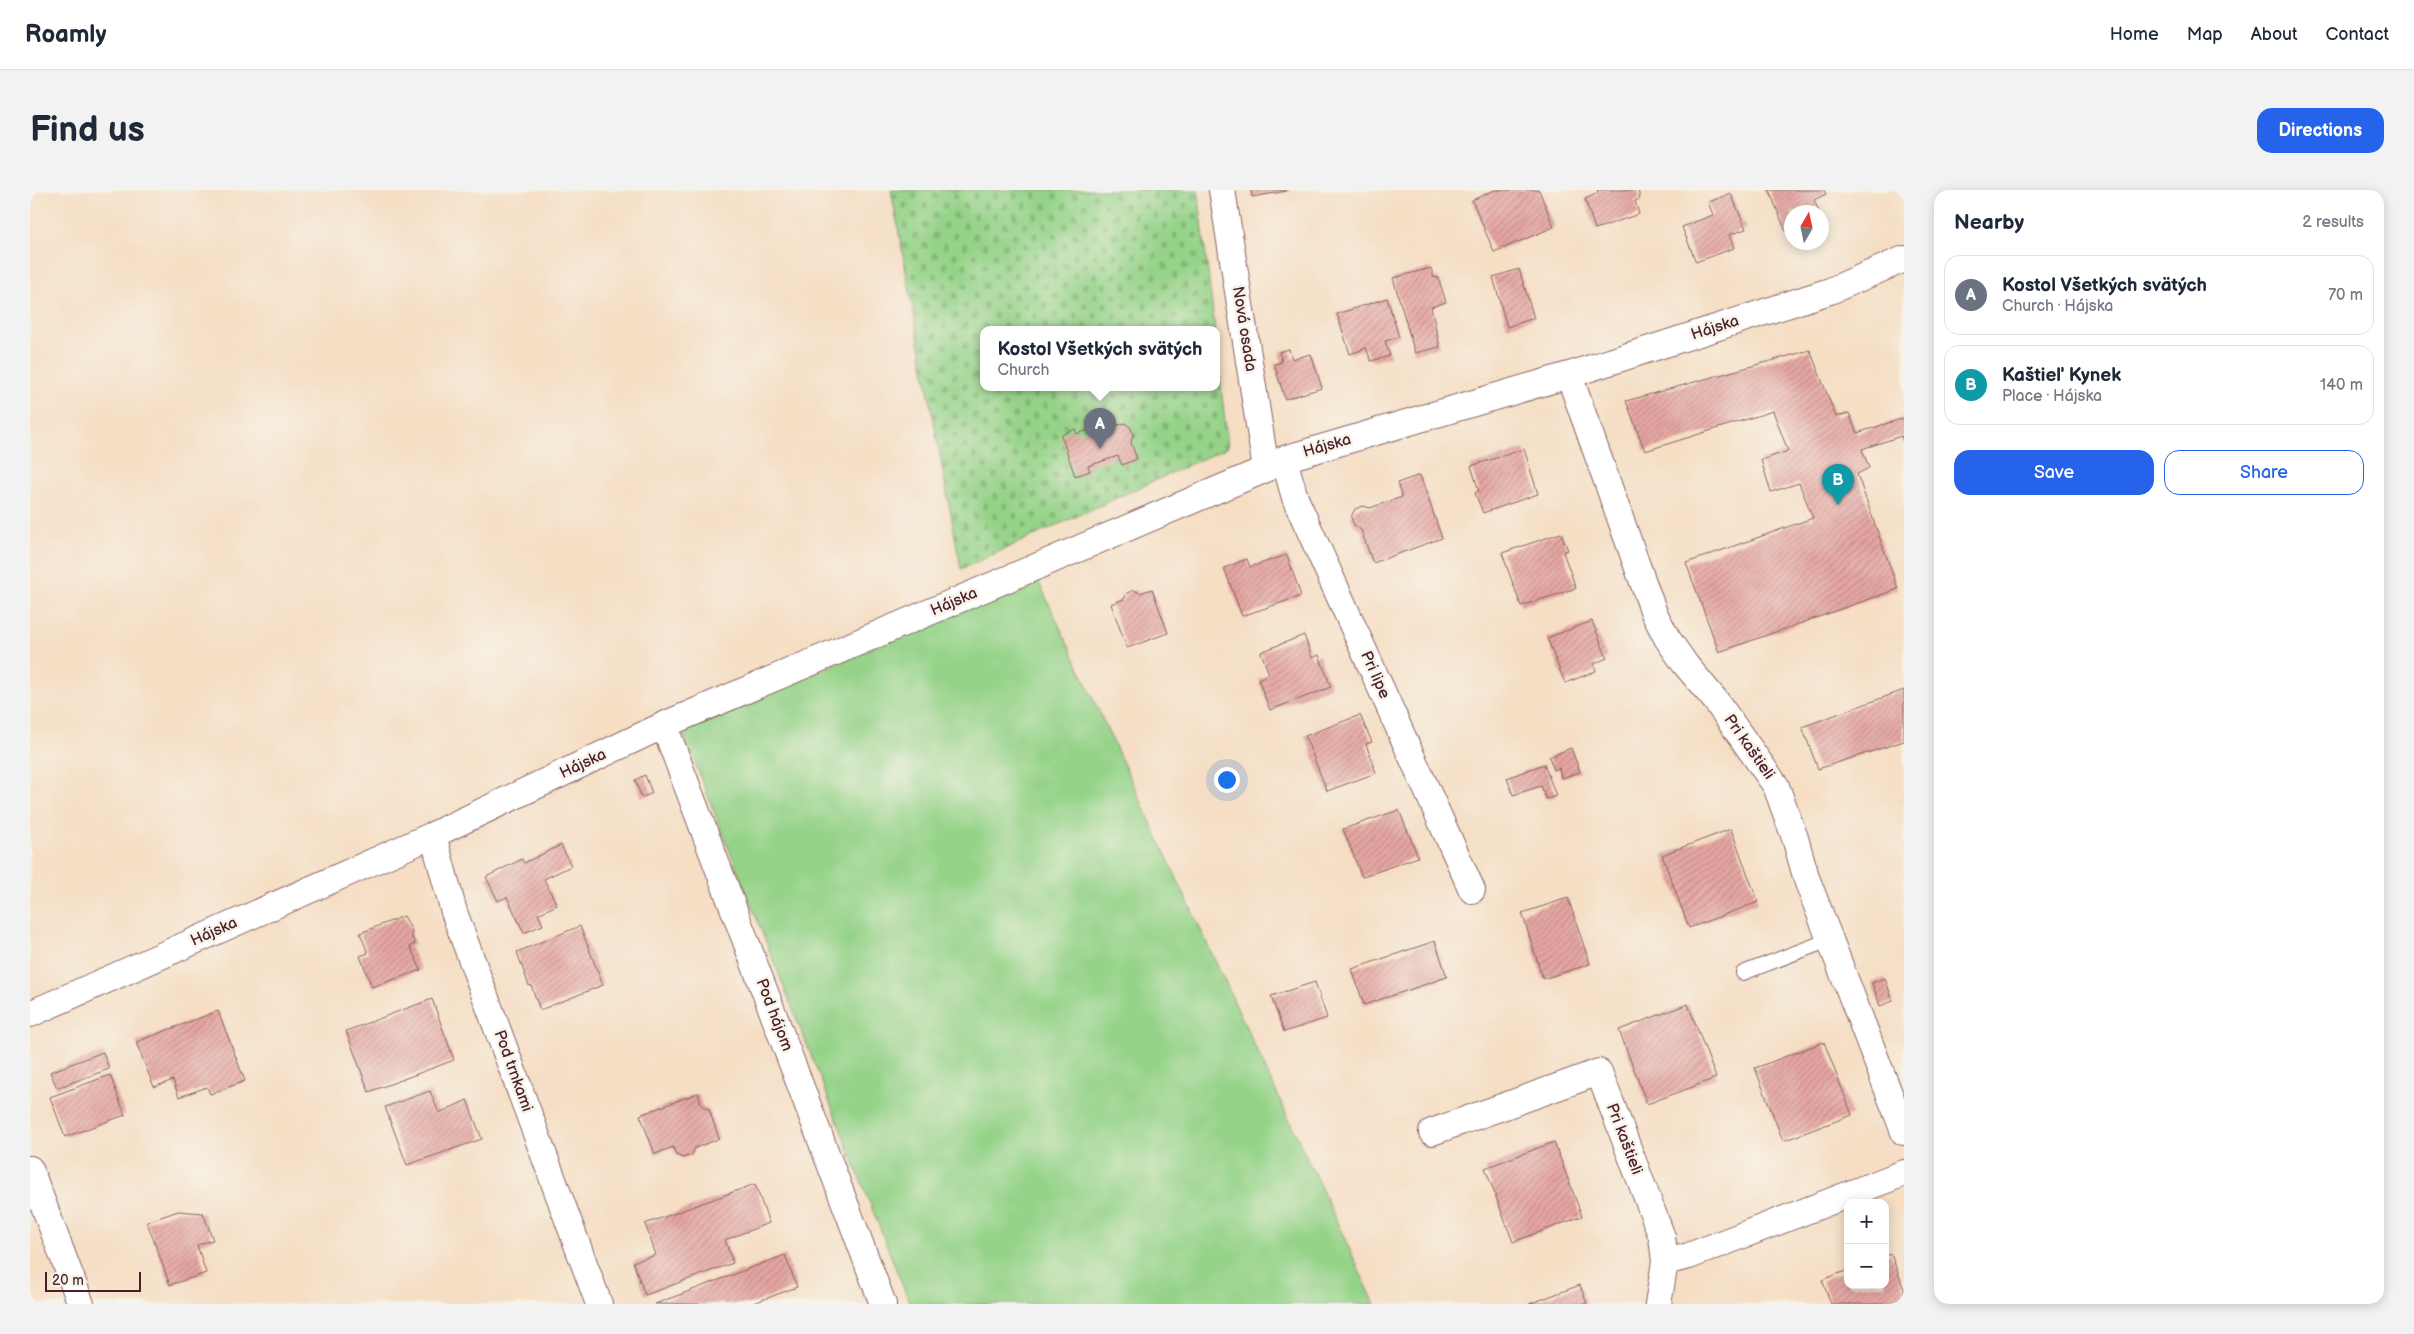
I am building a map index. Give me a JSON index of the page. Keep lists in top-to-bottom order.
{
  "streets": {
    "street": [
      "Hájska",
      "Nová osada",
      "Pri lipe",
      "Pri kaštieli",
      "Pod hájom",
      "Pod trnkami"
    ]
  },
  "crossings": [
    ["Hájska", "Nová osada"],
    ["Hájska", "Pri lipe"],
    ["Hájska", "Pri kaštieli"],
    ["Hájska", "Pod hájom"],
    ["Hájska", "Pod trnkami"],
    ["Nová osada", "Pri lipe"]
  ],
  "scale_bar": "20 m",
  "north": "top",
  "page": {
    "header": "Roamly",
    "nav": [
      "Home",
      "Map",
      "About",
      "Contact"
    ],
    "buttons": [
      "Directions",
      ["Save", "Share"]
    ],
    "title": "Find us",
    "heading": ["Nearby", "2 results"],
    "list": [
      {
        "mark": "A",
        "name": "Kostol Všetkých svätých",
        "note": "Church · Hájska",
        "value": "70 m"
      },
      {
        "mark": "B",
        "name": "Kaštieľ Kynek",
        "note": "Place · Hájska",
        "value": "140 m"
      }
    ],
    "popup": ["Kostol Všetkých svätých", "Church"],
    "pins": ["A", "B"],
    "map_buttons": ["+", "−"],
    "scale": "20 m"
  }
}
